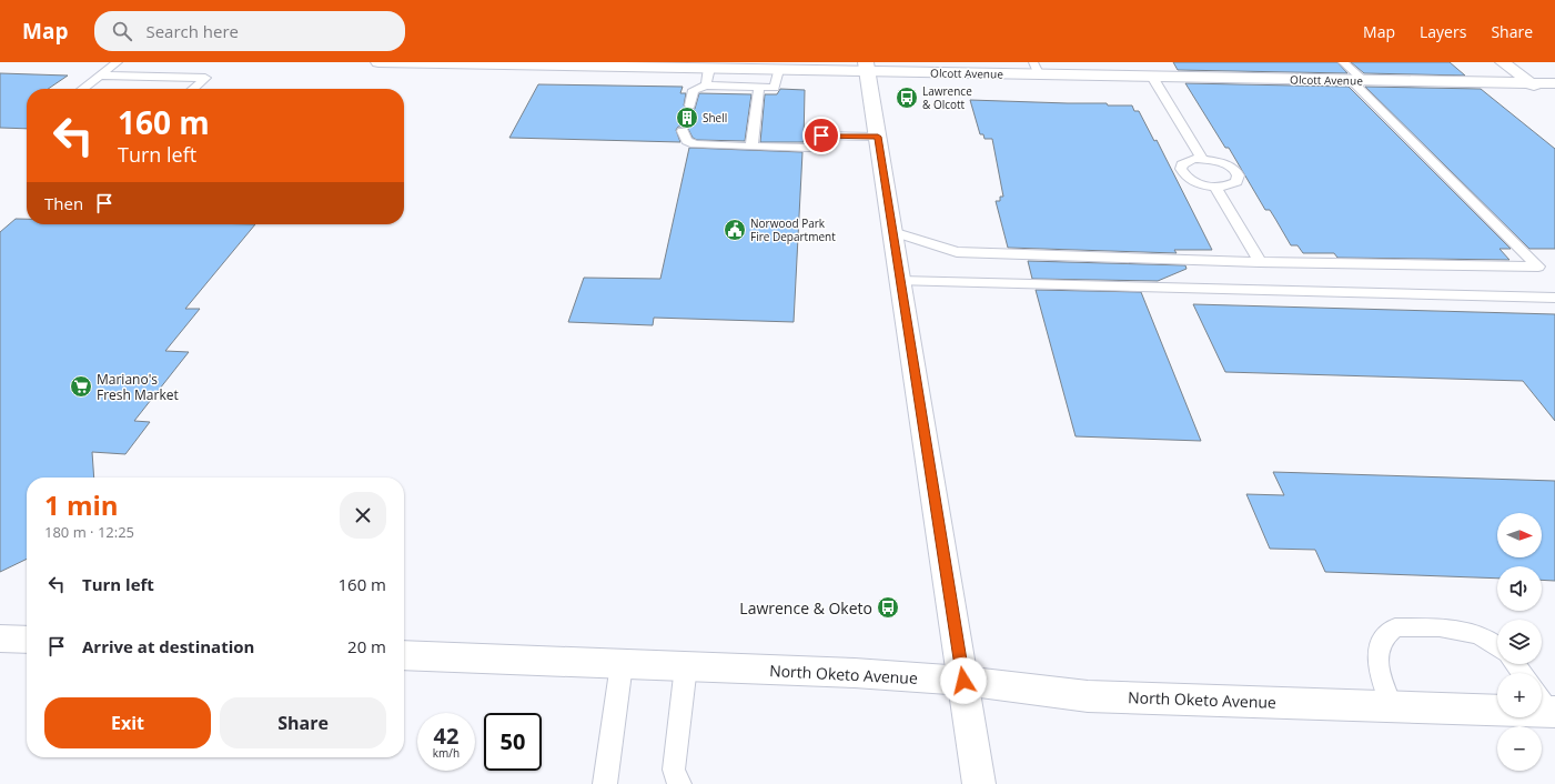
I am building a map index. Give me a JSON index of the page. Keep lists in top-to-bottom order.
{
  "streets": {
    "street": ["Olcott Avenue", "North Oketo Avenue"]
  },
  "places": {
    "bus stop": ["Lawrence & Olcott", "Lawrence & Oketo"],
    "building": ["Shell"],
    "public building": ["Norwood Park Fire Department"],
    "supermarket": ["Mariano's Fresh Market"]
  },
  "north": "right",
  "page": {
    "header": "Map",
    "search": "Search here",
    "nav": ["Map", "Layers", "Share"],
    "turn": ["160 m", "Turn left"],
    "then": "Then",
    "heading": ["1 min", "180 m · 12:25"],
    "map_buttons": ["+", "−"],
    "list": [
      {
        "name": "Turn left",
        "value": "160 m"
      },
      {
        "name": "Arrive at destination",
        "value": "20 m"
      }
    ],
    "buttons": ["Exit", "Share"],
    "speed": "42 km/h",
    "limit": "50"
  }
}
